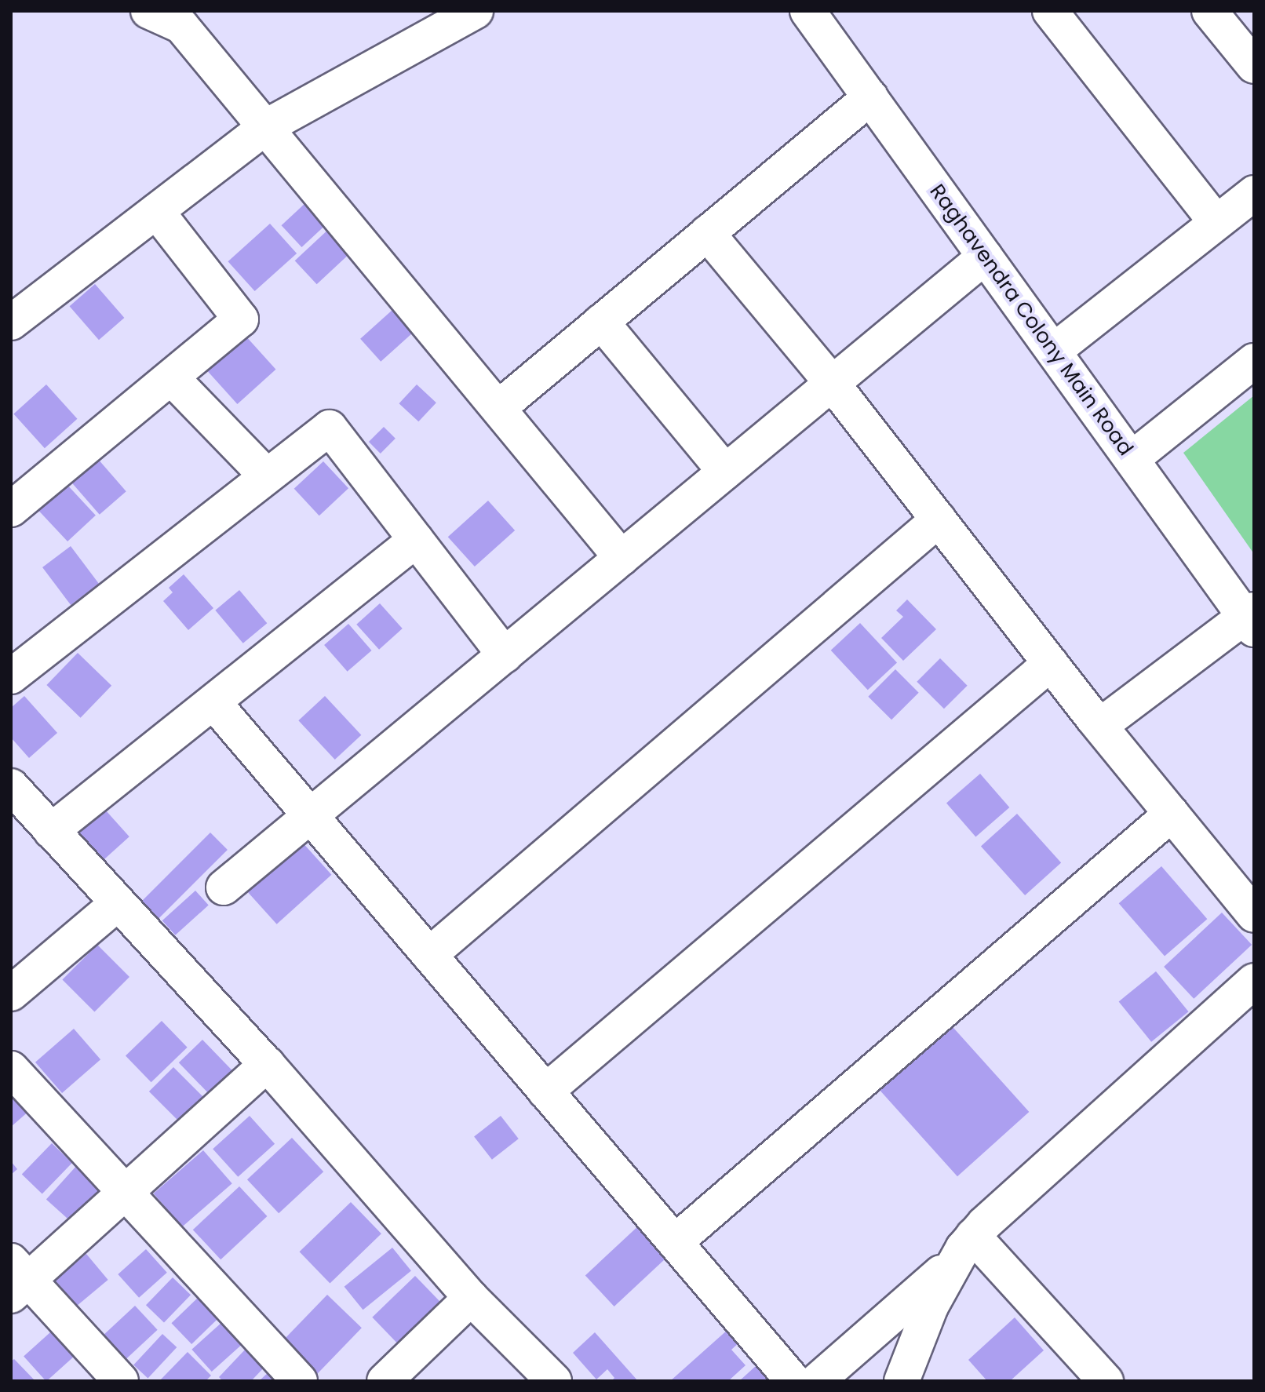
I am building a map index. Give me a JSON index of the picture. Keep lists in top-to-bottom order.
{
  "streets": {
    "street": ["Raghavendra Colony Main Road"]
  }
}
